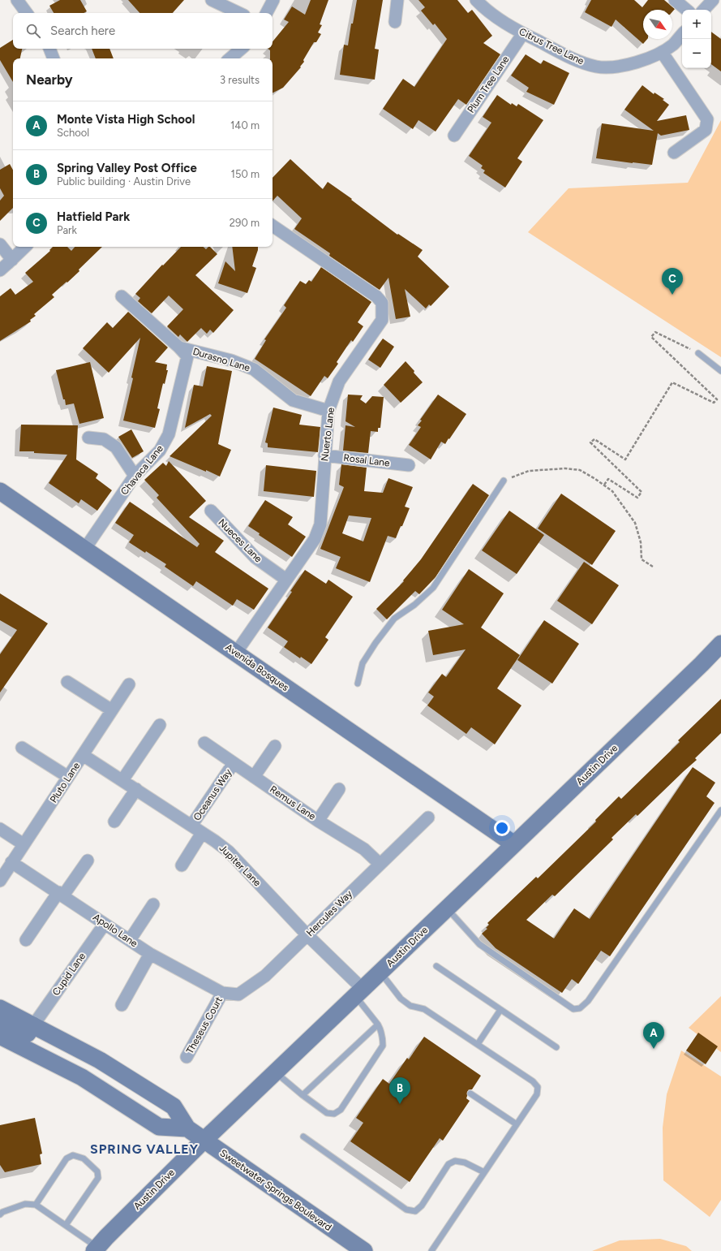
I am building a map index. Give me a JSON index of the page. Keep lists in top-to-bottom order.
{
  "streets": {
    "main road": ["Avenida Bosques", "Austin Drive", "Sweetwater Springs Boulevard"],
    "street": [
      "Citrus Tree Lane",
      "Plum Tree Lane",
      "Durasno Lane",
      "Nuerto Lane",
      "Rosal Lane",
      "Chavaca Lane",
      "Nueces Lane",
      "Pluto Lane",
      "Oceanus Way",
      "Remus Lane",
      "Jupiter Lane",
      "Hercules Way",
      "Apollo Lane",
      "Cupid Lane",
      "Theseus Court"
    ]
  },
  "crossings": [
    ["Citrus Tree Lane", "Plum Tree Lane"],
    ["Durasno Lane", "Nuerto Lane"],
    ["Durasno Lane", "Chavaca Lane"],
    ["Nuerto Lane", "Rosal Lane"],
    ["Nuerto Lane", "Nueces Lane"],
    ["Nuerto Lane", "Avenida Bosques"],
    ["Chavaca Lane", "Avenida Bosques"],
    ["Avenida Bosques", "Austin Drive"],
    ["Austin Drive", "Jupiter Lane"],
    ["Austin Drive", "Sweetwater Springs Boulevard"],
    ["Pluto Lane", "Jupiter Lane"],
    ["Pluto Lane", "Apollo Lane"],
    ["Oceanus Way", "Remus Lane"],
    ["Oceanus Way", "Jupiter Lane"],
    ["Remus Lane", "Hercules Way"],
    ["Jupiter Lane", "Hercules Way"],
    ["Hercules Way", "Apollo Lane"],
    ["Hercules Way", "Theseus Court"],
    ["Apollo Lane", "Cupid Lane"],
    ["Apollo Lane", "Theseus Court"],
    ["Cupid Lane", "Sweetwater Springs Boulevard"]
  ],
  "districts": ["SPRING VALLEY"],
  "north": "bottom right",
  "page": {
    "map_buttons": ["+", "−"],
    "search": "Search here",
    "heading": ["Nearby", "3 results"],
    "list": [
      {
        "mark": "A",
        "name": "Monte Vista High School",
        "note": "School",
        "value": "140 m"
      },
      {
        "mark": "B",
        "name": "Spring Valley Post Office",
        "note": "Public building · Austin Drive",
        "value": "150 m"
      },
      {
        "mark": "C",
        "name": "Hatfield Park",
        "note": "Park",
        "value": "290 m"
      }
    ],
    "pins": ["C", "A", "B"]
  }
}
